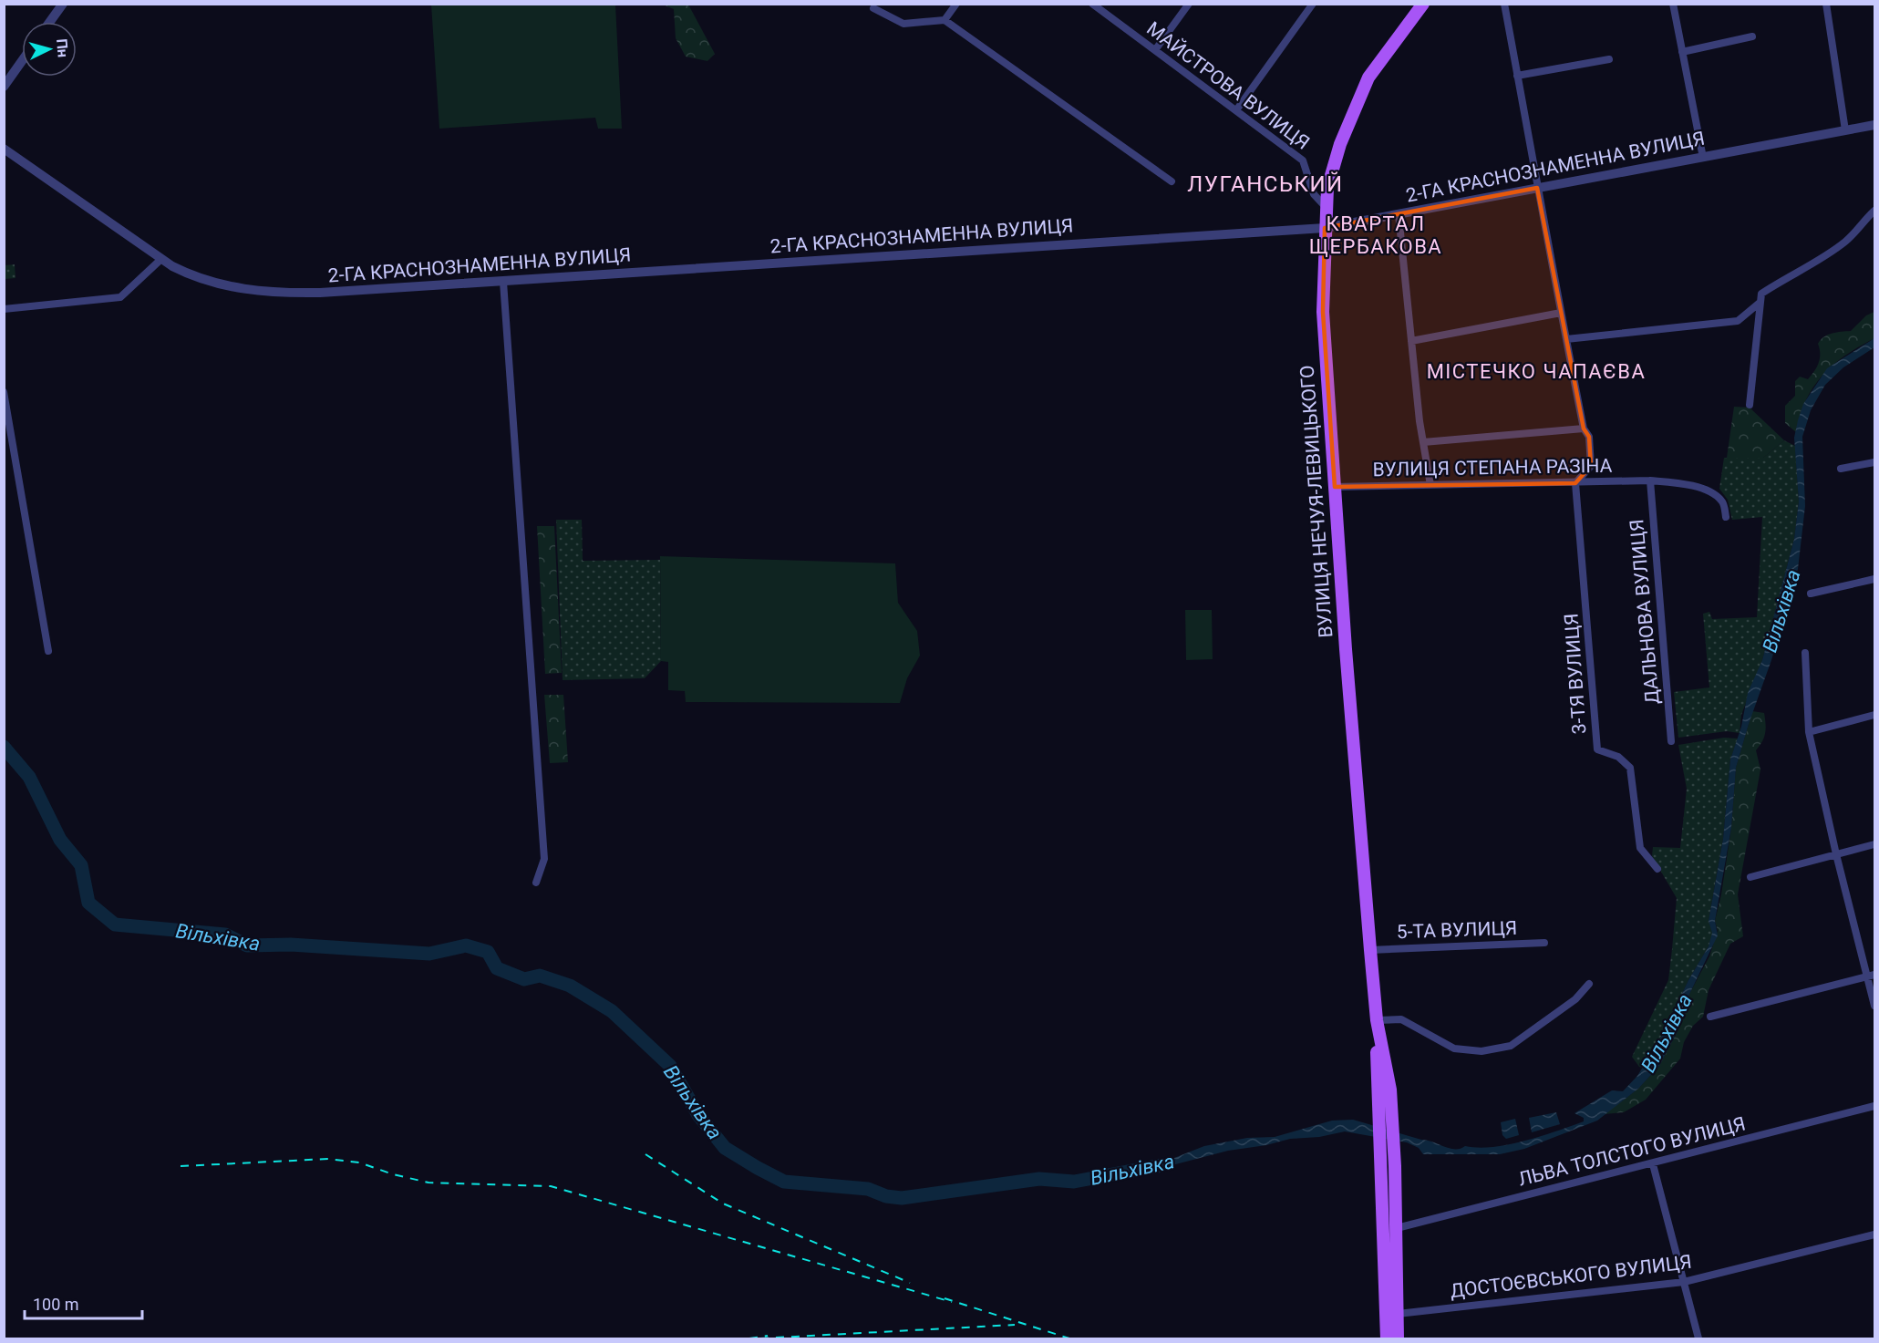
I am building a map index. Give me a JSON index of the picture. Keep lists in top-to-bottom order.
{
  "streets": {
    "main road": ["ВУЛИЦЯ НЕЧУЯ-ЛЕВИЦЬКОГО"],
    "street": [
      "МАЙСТРОВА ВУЛИЦЯ",
      "2-ГА КРАСНОЗНАМЕННА ВУЛИЦЯ",
      "ВУЛИЦЯ СТЕПАНА РАЗІНА",
      "ДАЛЬНОВА ВУЛИЦЯ",
      "3-ТЯ ВУЛИЦЯ",
      "5-ТА ВУЛИЦЯ",
      "ЛЬВА ТОЛСТОГО ВУЛИЦЯ",
      "ДОСТОЄВСЬКОГО ВУЛИЦЯ"
    ]
  },
  "crossings": [
    ["МАЙСТРОВА ВУЛИЦЯ", "ВУЛИЦЯ НЕЧУЯ-ЛЕВИЦЬКОГО"],
    ["2-ГА КРАСНОЗНАМЕННА ВУЛИЦЯ", "ВУЛИЦЯ НЕЧУЯ-ЛЕВИЦЬКОГО"],
    ["ВУЛИЦЯ СТЕПАНА РАЗІНА", "ВУЛИЦЯ НЕЧУЯ-ЛЕВИЦЬКОГО"],
    ["ВУЛИЦЯ СТЕПАНА РАЗІНА", "ДАЛЬНОВА ВУЛИЦЯ"],
    ["ВУЛИЦЯ СТЕПАНА РАЗІНА", "3-ТЯ ВУЛИЦЯ"],
    ["ВУЛИЦЯ НЕЧУЯ-ЛЕВИЦЬКОГО", "5-ТА ВУЛИЦЯ"]
  ],
  "districts": ["ЛУГАНСЬКИЙ", "КВАРТАЛ ЩЕРБАКОВА", "МІСТЕЧКО ЧАПАЄВА"],
  "water": ["Вільхівка"],
  "scale_bar": "100 m",
  "north": "right"
}
